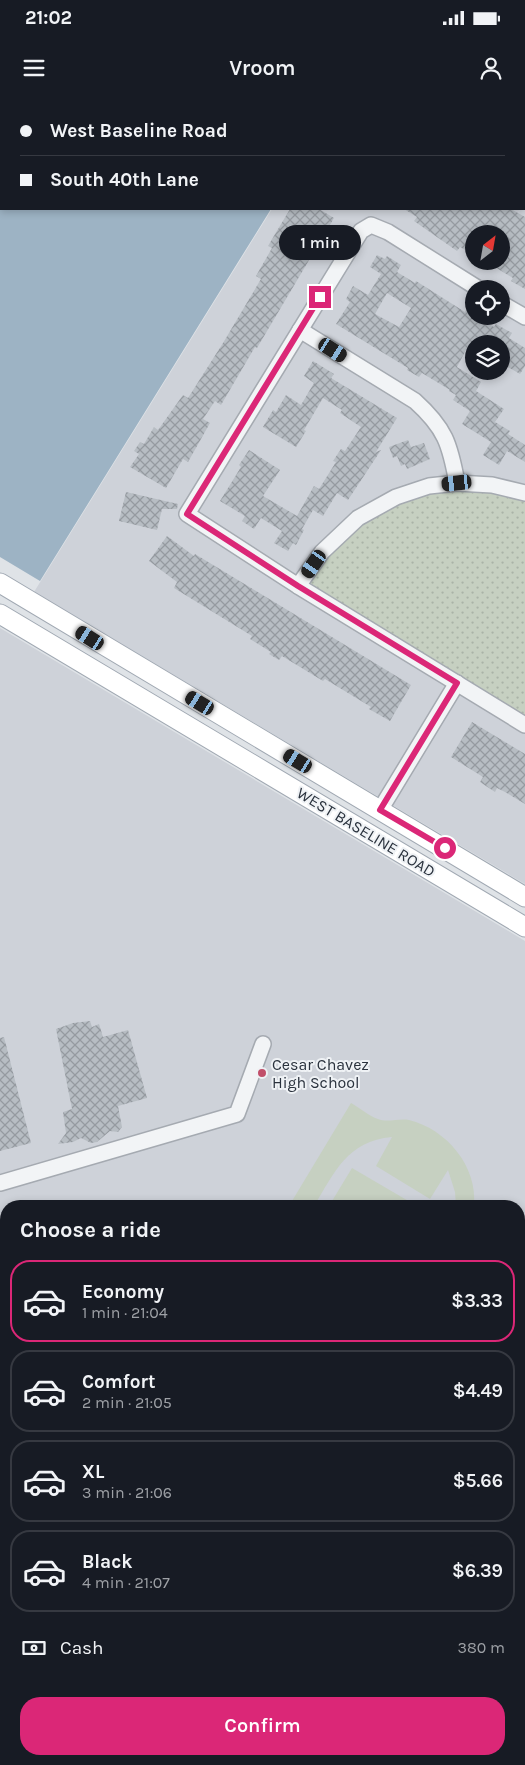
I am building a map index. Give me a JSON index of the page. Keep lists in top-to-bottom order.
{
  "streets": {
    "main road": ["WEST BASELINE ROAD"]
  },
  "places": ["Cesar Chavez High School"],
  "north": "top right",
  "page": {
    "status": "21:02",
    "header": "Vroom",
    "banner": ["West Baseline Road", "South 40th Lane"],
    "bubble": "1 min",
    "heading": "Choose a ride",
    "list": [
      {
        "name": "Economy",
        "note": "1 min · 21:04",
        "value": "$3.33"
      },
      {
        "name": "Comfort",
        "note": "2 min · 21:05",
        "value": "$4.49"
      },
      {
        "name": "XL",
        "note": "3 min · 21:06",
        "value": "$5.66"
      },
      {
        "name": "Black",
        "note": "4 min · 21:07",
        "value": "$6.39"
      }
    ],
    "pay": ["Cash", "380 m"],
    "buttons": "Confirm"
  }
}
